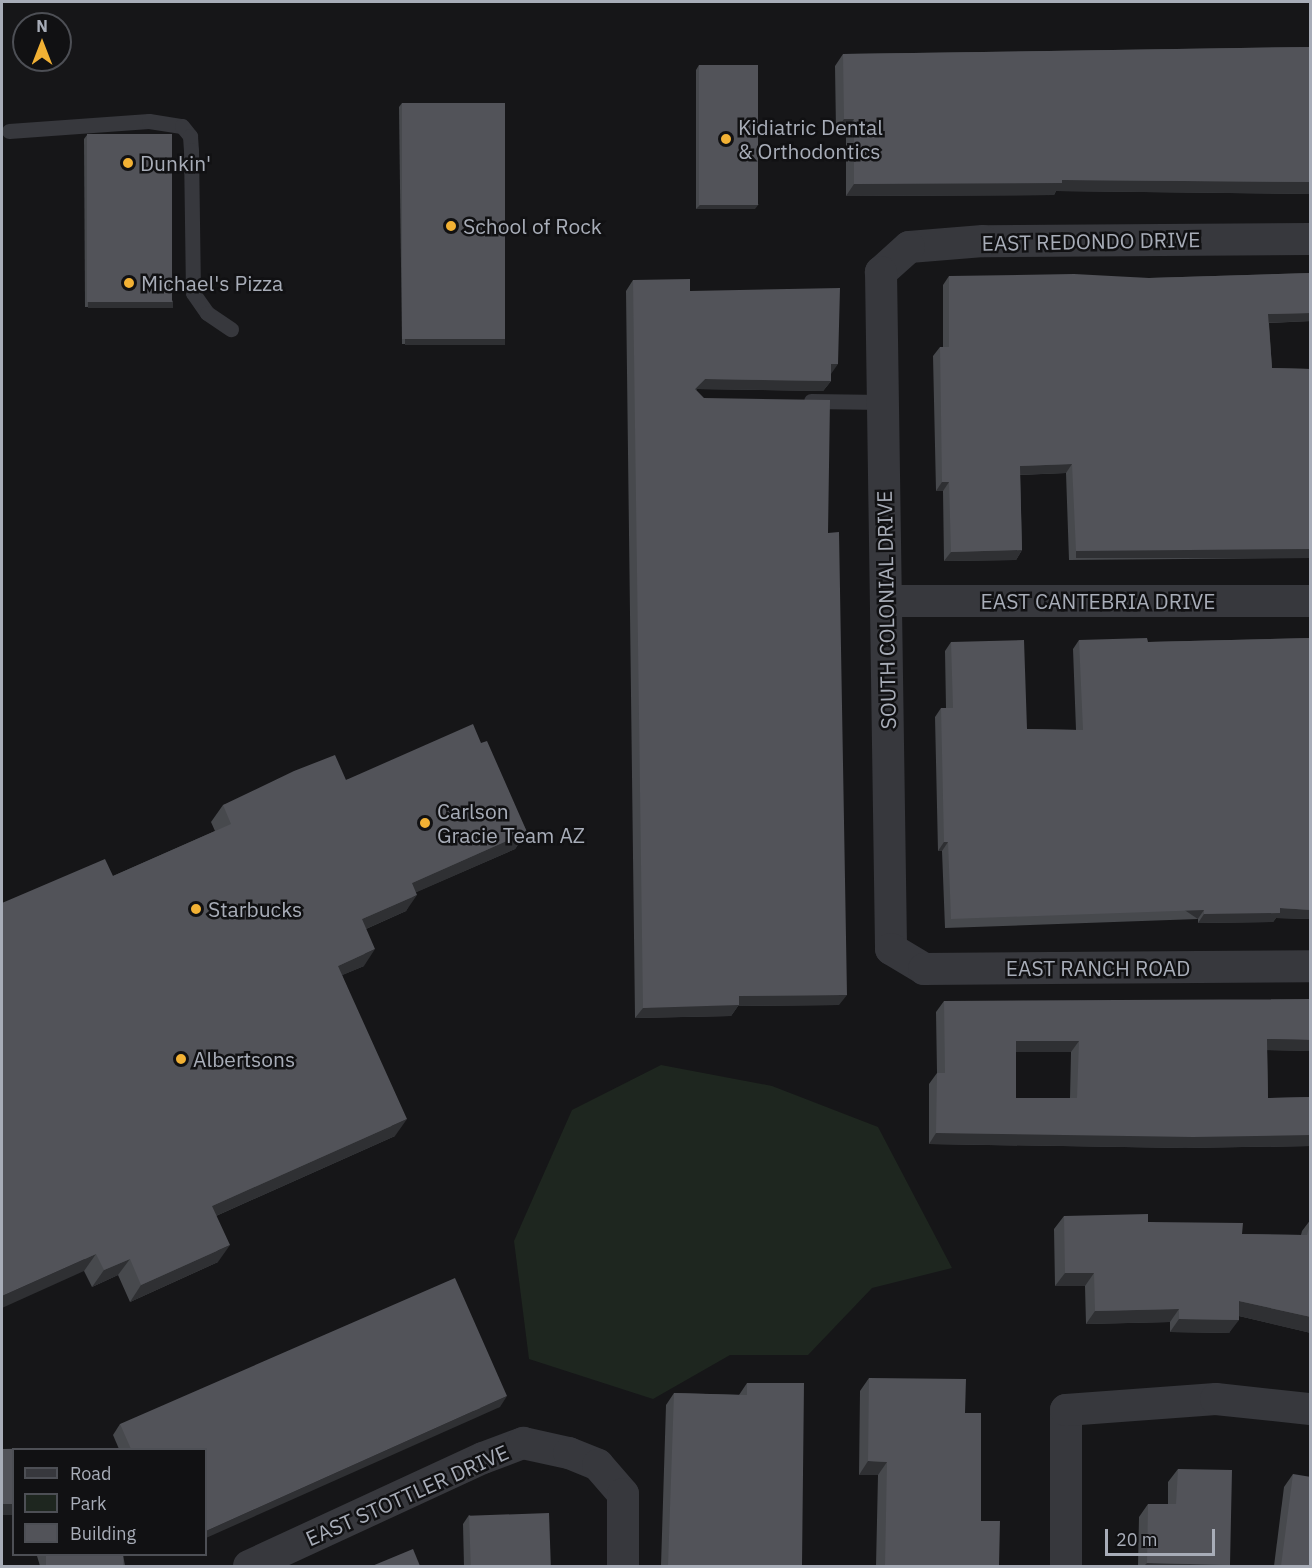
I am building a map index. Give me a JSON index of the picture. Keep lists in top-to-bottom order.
{
  "streets": {
    "street": [
      "EAST REDONDO DRIVE",
      "EAST CANTEBRIA DRIVE",
      "SOUTH COLONIAL DRIVE",
      "EAST RANCH ROAD",
      "EAST STOTTLER DRIVE"
    ]
  },
  "crossings": [
    ["EAST REDONDO DRIVE", "SOUTH COLONIAL DRIVE"],
    ["EAST CANTEBRIA DRIVE", "SOUTH COLONIAL DRIVE"],
    ["SOUTH COLONIAL DRIVE", "EAST RANCH ROAD"]
  ],
  "places": [
    "Kidiatric Dental & Orthodontics",
    "Dunkin'",
    "School of Rock",
    "Michael's Pizza",
    "Carlson Gracie Team AZ",
    "Starbucks",
    "Albertsons"
  ],
  "legend": ["Road", "Park", "Building"],
  "scale_bar": "20 m",
  "north": "top"
}
